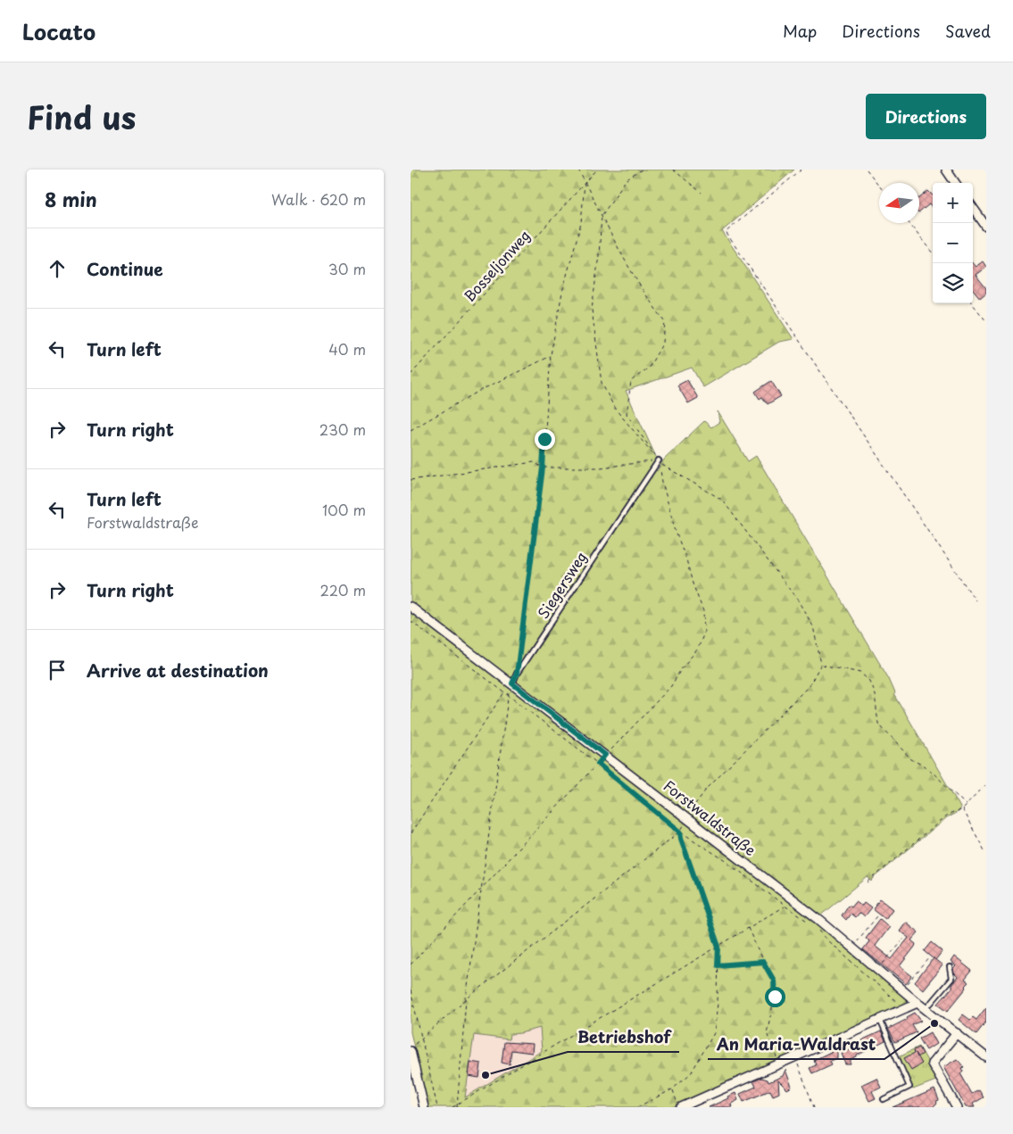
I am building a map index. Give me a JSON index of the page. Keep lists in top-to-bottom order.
{
  "streets": {
    "street": ["Forstwaldstraße"],
    "lane": ["Siegersweg"],
    "path": ["Bosseljonweg"]
  },
  "crossings": [
    ["Siegersweg", "Forstwaldstraße"]
  ],
  "places": ["An Maria-Waldrast", "Betriebshof"],
  "north": "left",
  "page": {
    "header": "Locato",
    "nav": ["Map", "Directions", "Saved"],
    "title": "Find us",
    "buttons": "Directions",
    "heading": ["8 min", "Walk · 620 m"],
    "map_buttons": ["+", "−"],
    "list": [
      ["Continue", "30 m"],
      ["Turn left", "40 m"],
      ["Turn right", "230 m"],
      ["Turn left", "Forstwaldstraße", "100 m"],
      ["Turn right", "220 m"],
      "Arrive at destination"
    ]
  }
}
